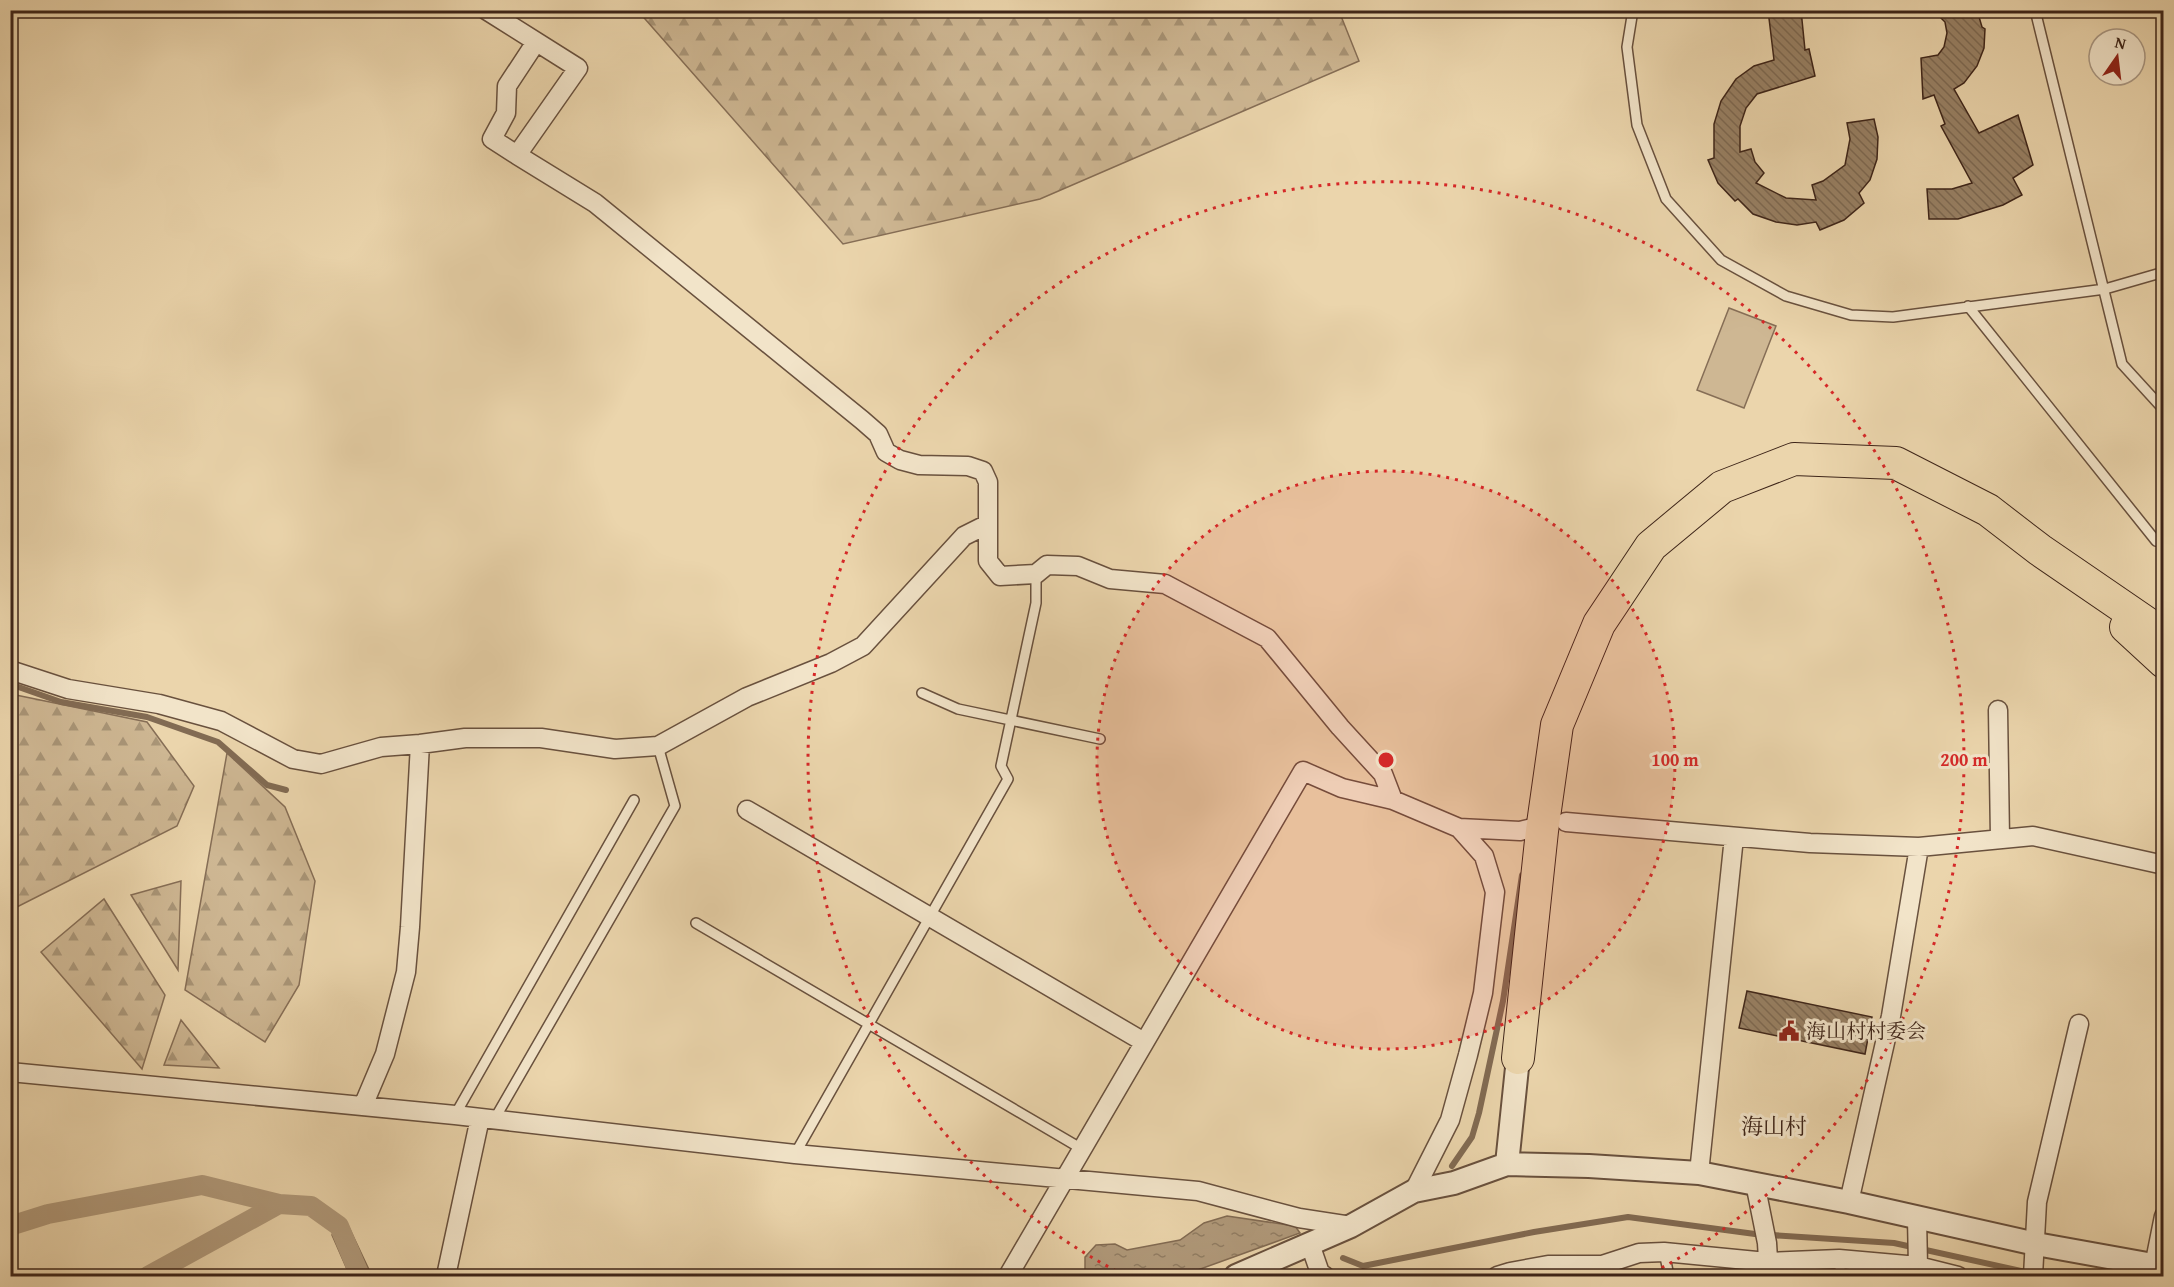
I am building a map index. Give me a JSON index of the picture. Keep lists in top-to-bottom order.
{
  "districts": ["海山村"],
  "places": {
    "public building": ["海山村村委会"]
  },
  "north": "top",
  "rings": ["100 m", "200 m"]
}
